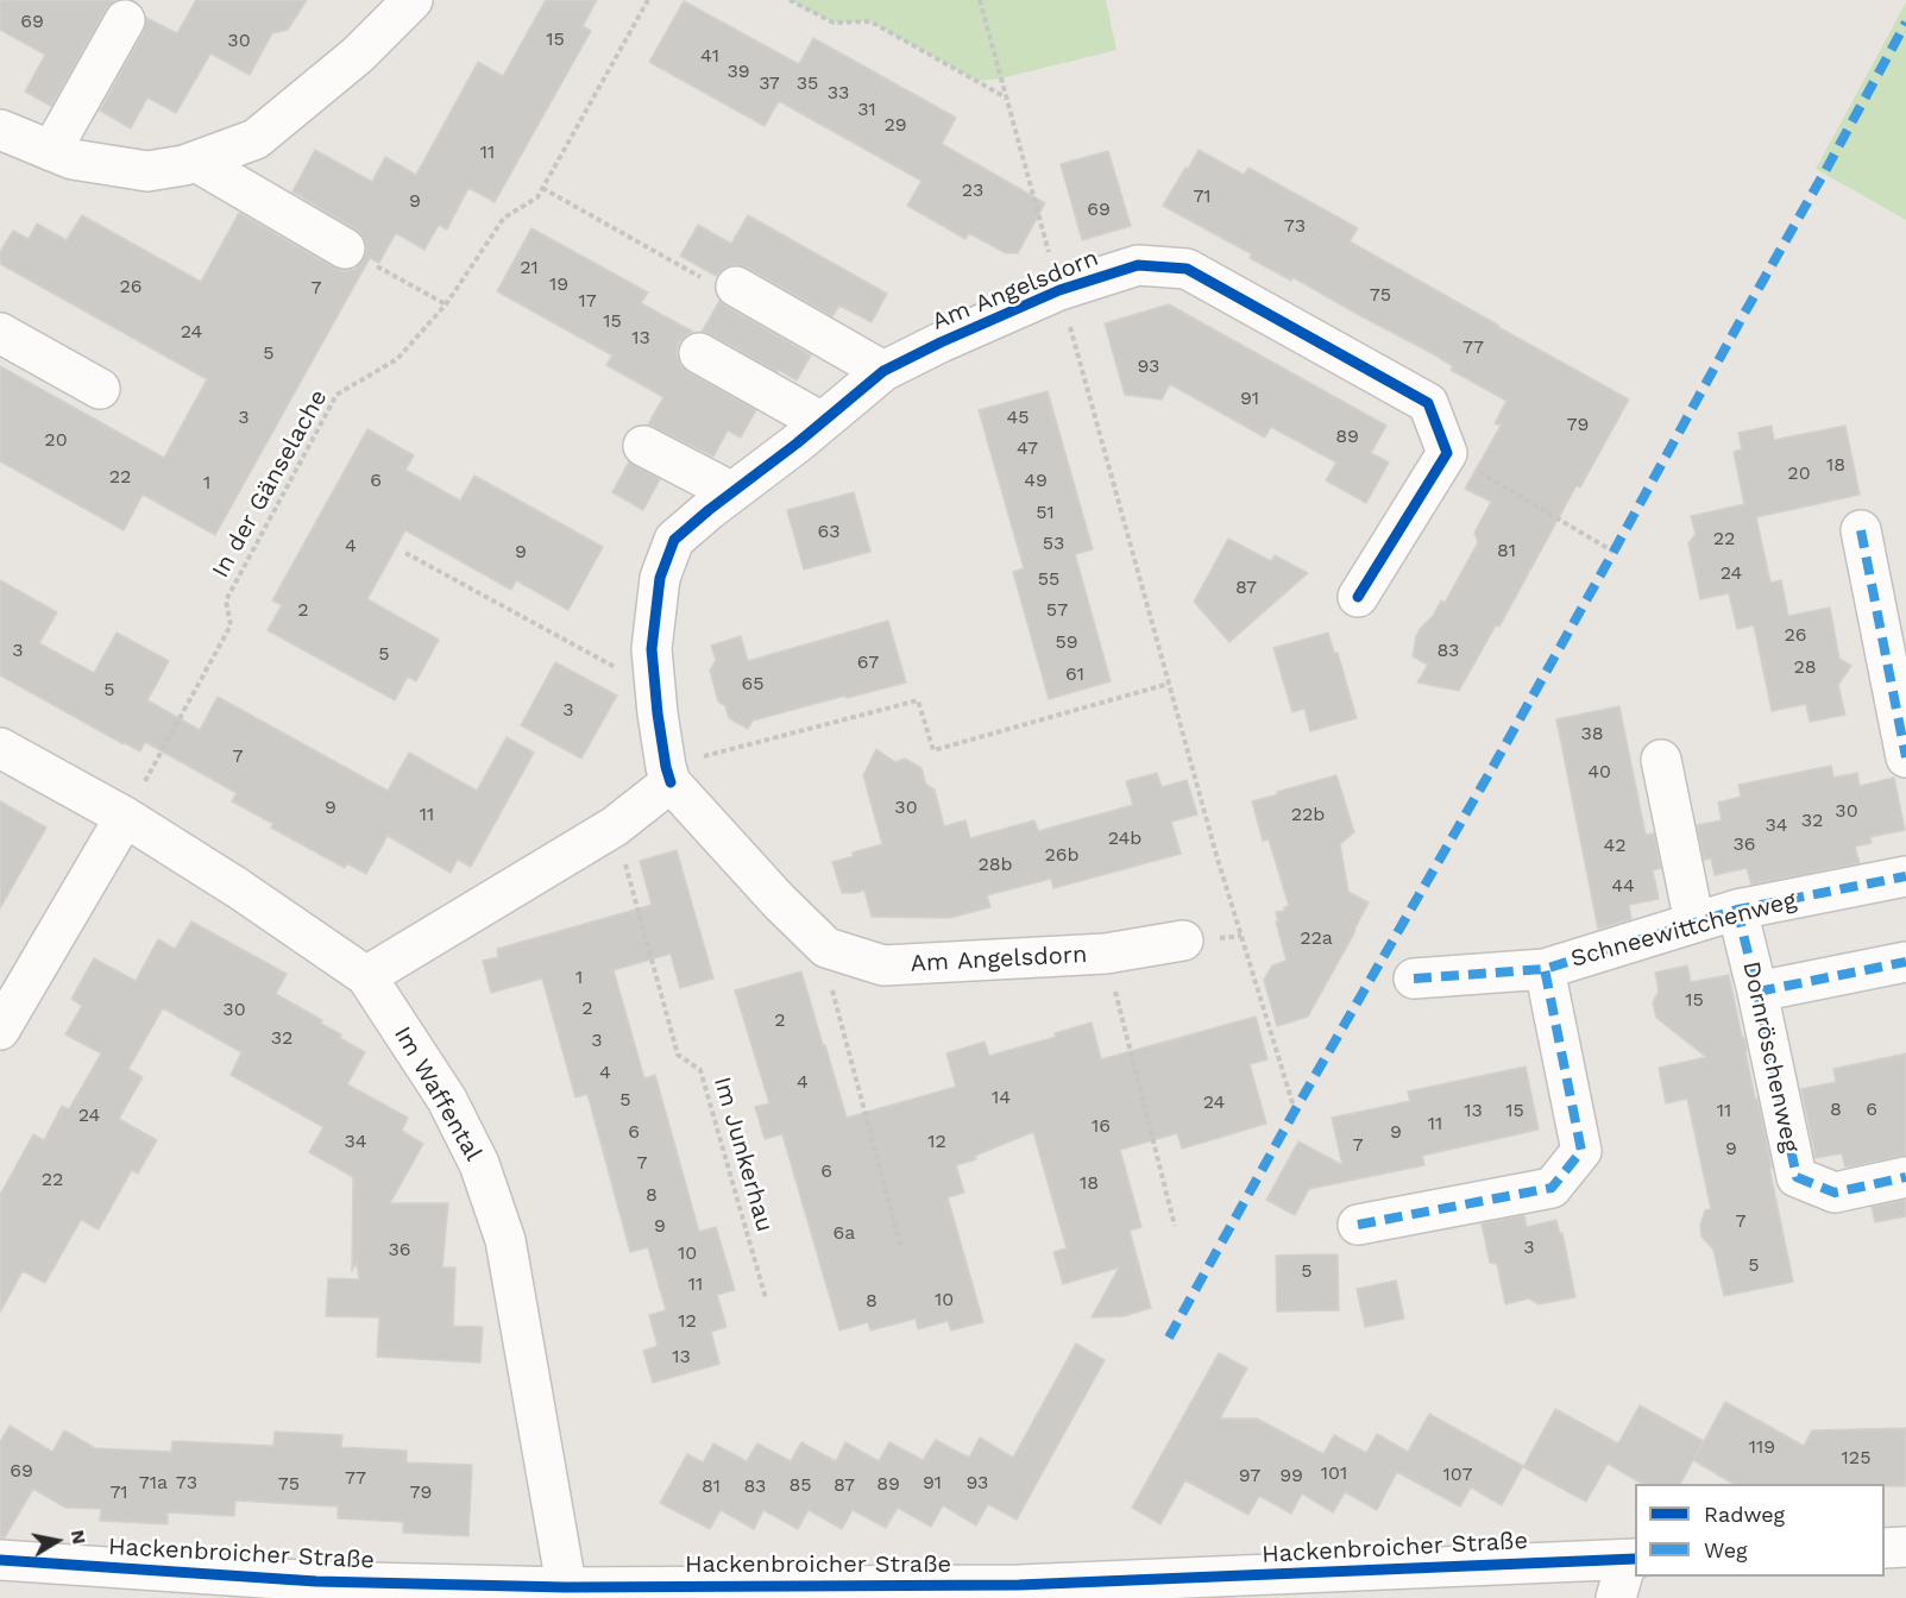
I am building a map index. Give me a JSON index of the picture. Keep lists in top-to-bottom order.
{
  "streets": {
    "street": [
      "Am Angelsdorn",
      "Schneewittchenweg",
      "Dornröschenweg",
      "Im Waffental",
      "Hackenbroicher Straße"
    ],
    "path": ["In der Gänselache", "Im Junkerhau"]
  },
  "crossings": [
    ["In der Gänselache", "Im Waffental"],
    ["Schneewittchenweg", "Dornröschenweg"],
    ["Im Waffental", "Hackenbroicher Straße"]
  ],
  "house_numbers": [
    "69",
    "15",
    "30",
    "41",
    "39",
    "37",
    "35",
    "33",
    "31",
    "29",
    "11",
    "23",
    "71",
    "9",
    "69",
    "73",
    "21",
    "19",
    "26",
    "7",
    "75",
    "17",
    "15",
    "24",
    "13",
    "77",
    "5",
    "93",
    "91",
    "3",
    "45",
    "79",
    "89",
    "20",
    "47",
    "18",
    "20",
    "22",
    "6",
    "49",
    "1",
    "51",
    "63",
    "22",
    "53",
    "4",
    "81",
    "9",
    "24",
    "55",
    "87",
    "2",
    "57",
    "26",
    "59",
    "3",
    "83",
    "5",
    "67",
    "28",
    "61",
    "65",
    "5",
    "3",
    "38",
    "7",
    "40",
    "9",
    "30",
    "30",
    "11",
    "22b",
    "32",
    "34",
    "24b",
    "36",
    "42",
    "26b",
    "28b",
    "44",
    "22a",
    "1",
    "15",
    "2",
    "30",
    "2",
    "32",
    "3",
    "4",
    "4",
    "14",
    "5",
    "24",
    "8",
    "6",
    "13",
    "15",
    "11",
    "24",
    "11",
    "16",
    "6",
    "9",
    "34",
    "12",
    "7",
    "9",
    "7",
    "6",
    "22",
    "18",
    "8",
    "7",
    "9",
    "6a",
    "3",
    "36",
    "10",
    "5",
    "5",
    "11",
    "10",
    "8",
    "12",
    "13",
    "119",
    "125",
    "69",
    "101",
    "107",
    "97",
    "99",
    "77",
    "71a",
    "73",
    "91",
    "93",
    "75",
    "89",
    "85",
    "87",
    "81",
    "83",
    "71",
    "79"
  ],
  "legend": ["Radweg", "Weg"],
  "north": "right"
}
